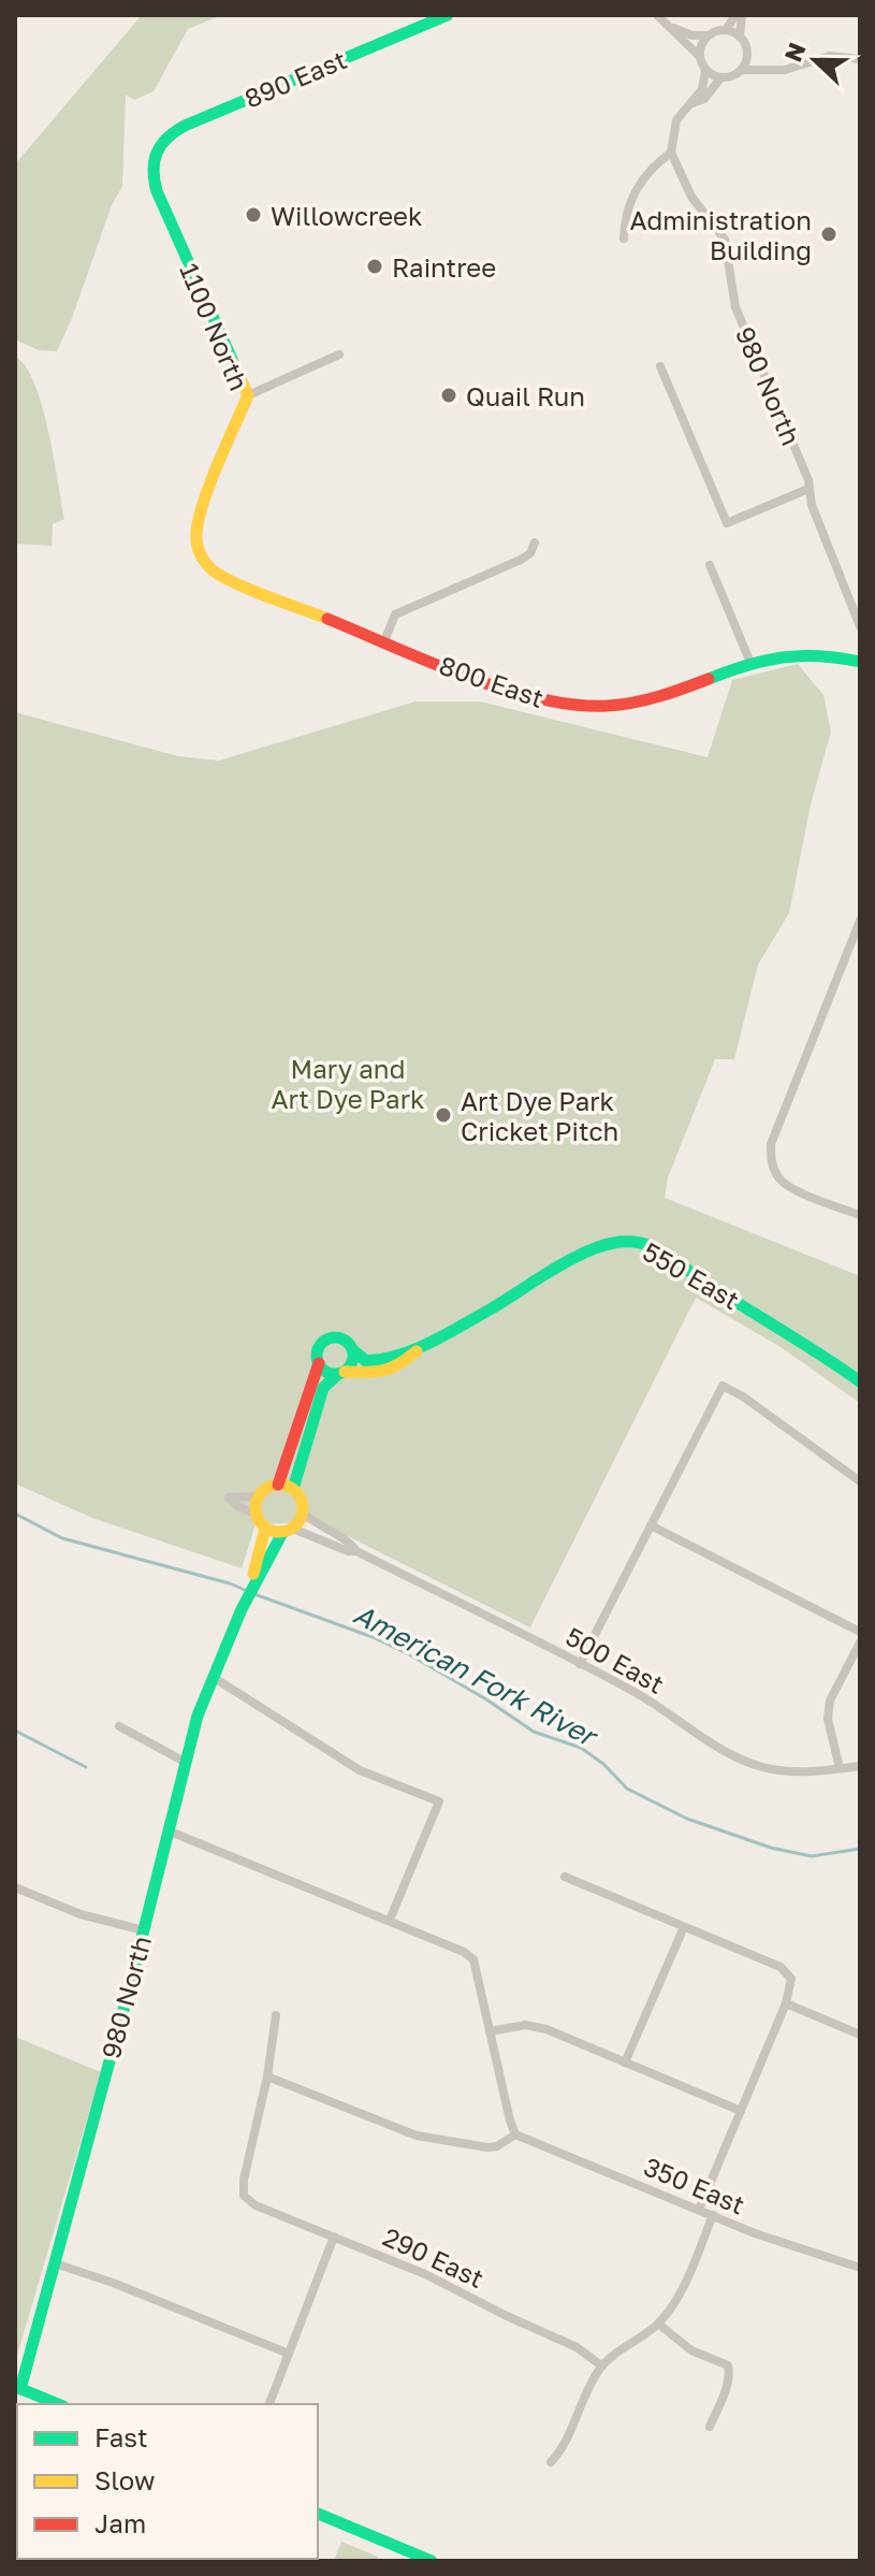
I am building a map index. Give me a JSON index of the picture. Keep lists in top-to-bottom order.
{
  "streets": {
    "street": [
      "890 East",
      "1100 North",
      "980 North",
      "800 East",
      "550 East",
      "500 East",
      "350 East",
      "290 East"
    ]
  },
  "crossings": [
    ["890 East", "1100 North"],
    ["1100 North", "800 East"],
    ["980 North", "500 East"]
  ],
  "water": ["American Fork River"],
  "parks": ["Mary and Art Dye Park"],
  "places": [
    "Willowcreek",
    "Administration Building",
    "Raintree",
    "Quail Run",
    "Art Dye Park Cricket Pitch"
  ],
  "legend": ["Fast", "Slow", "Jam"],
  "north": "left"
}
